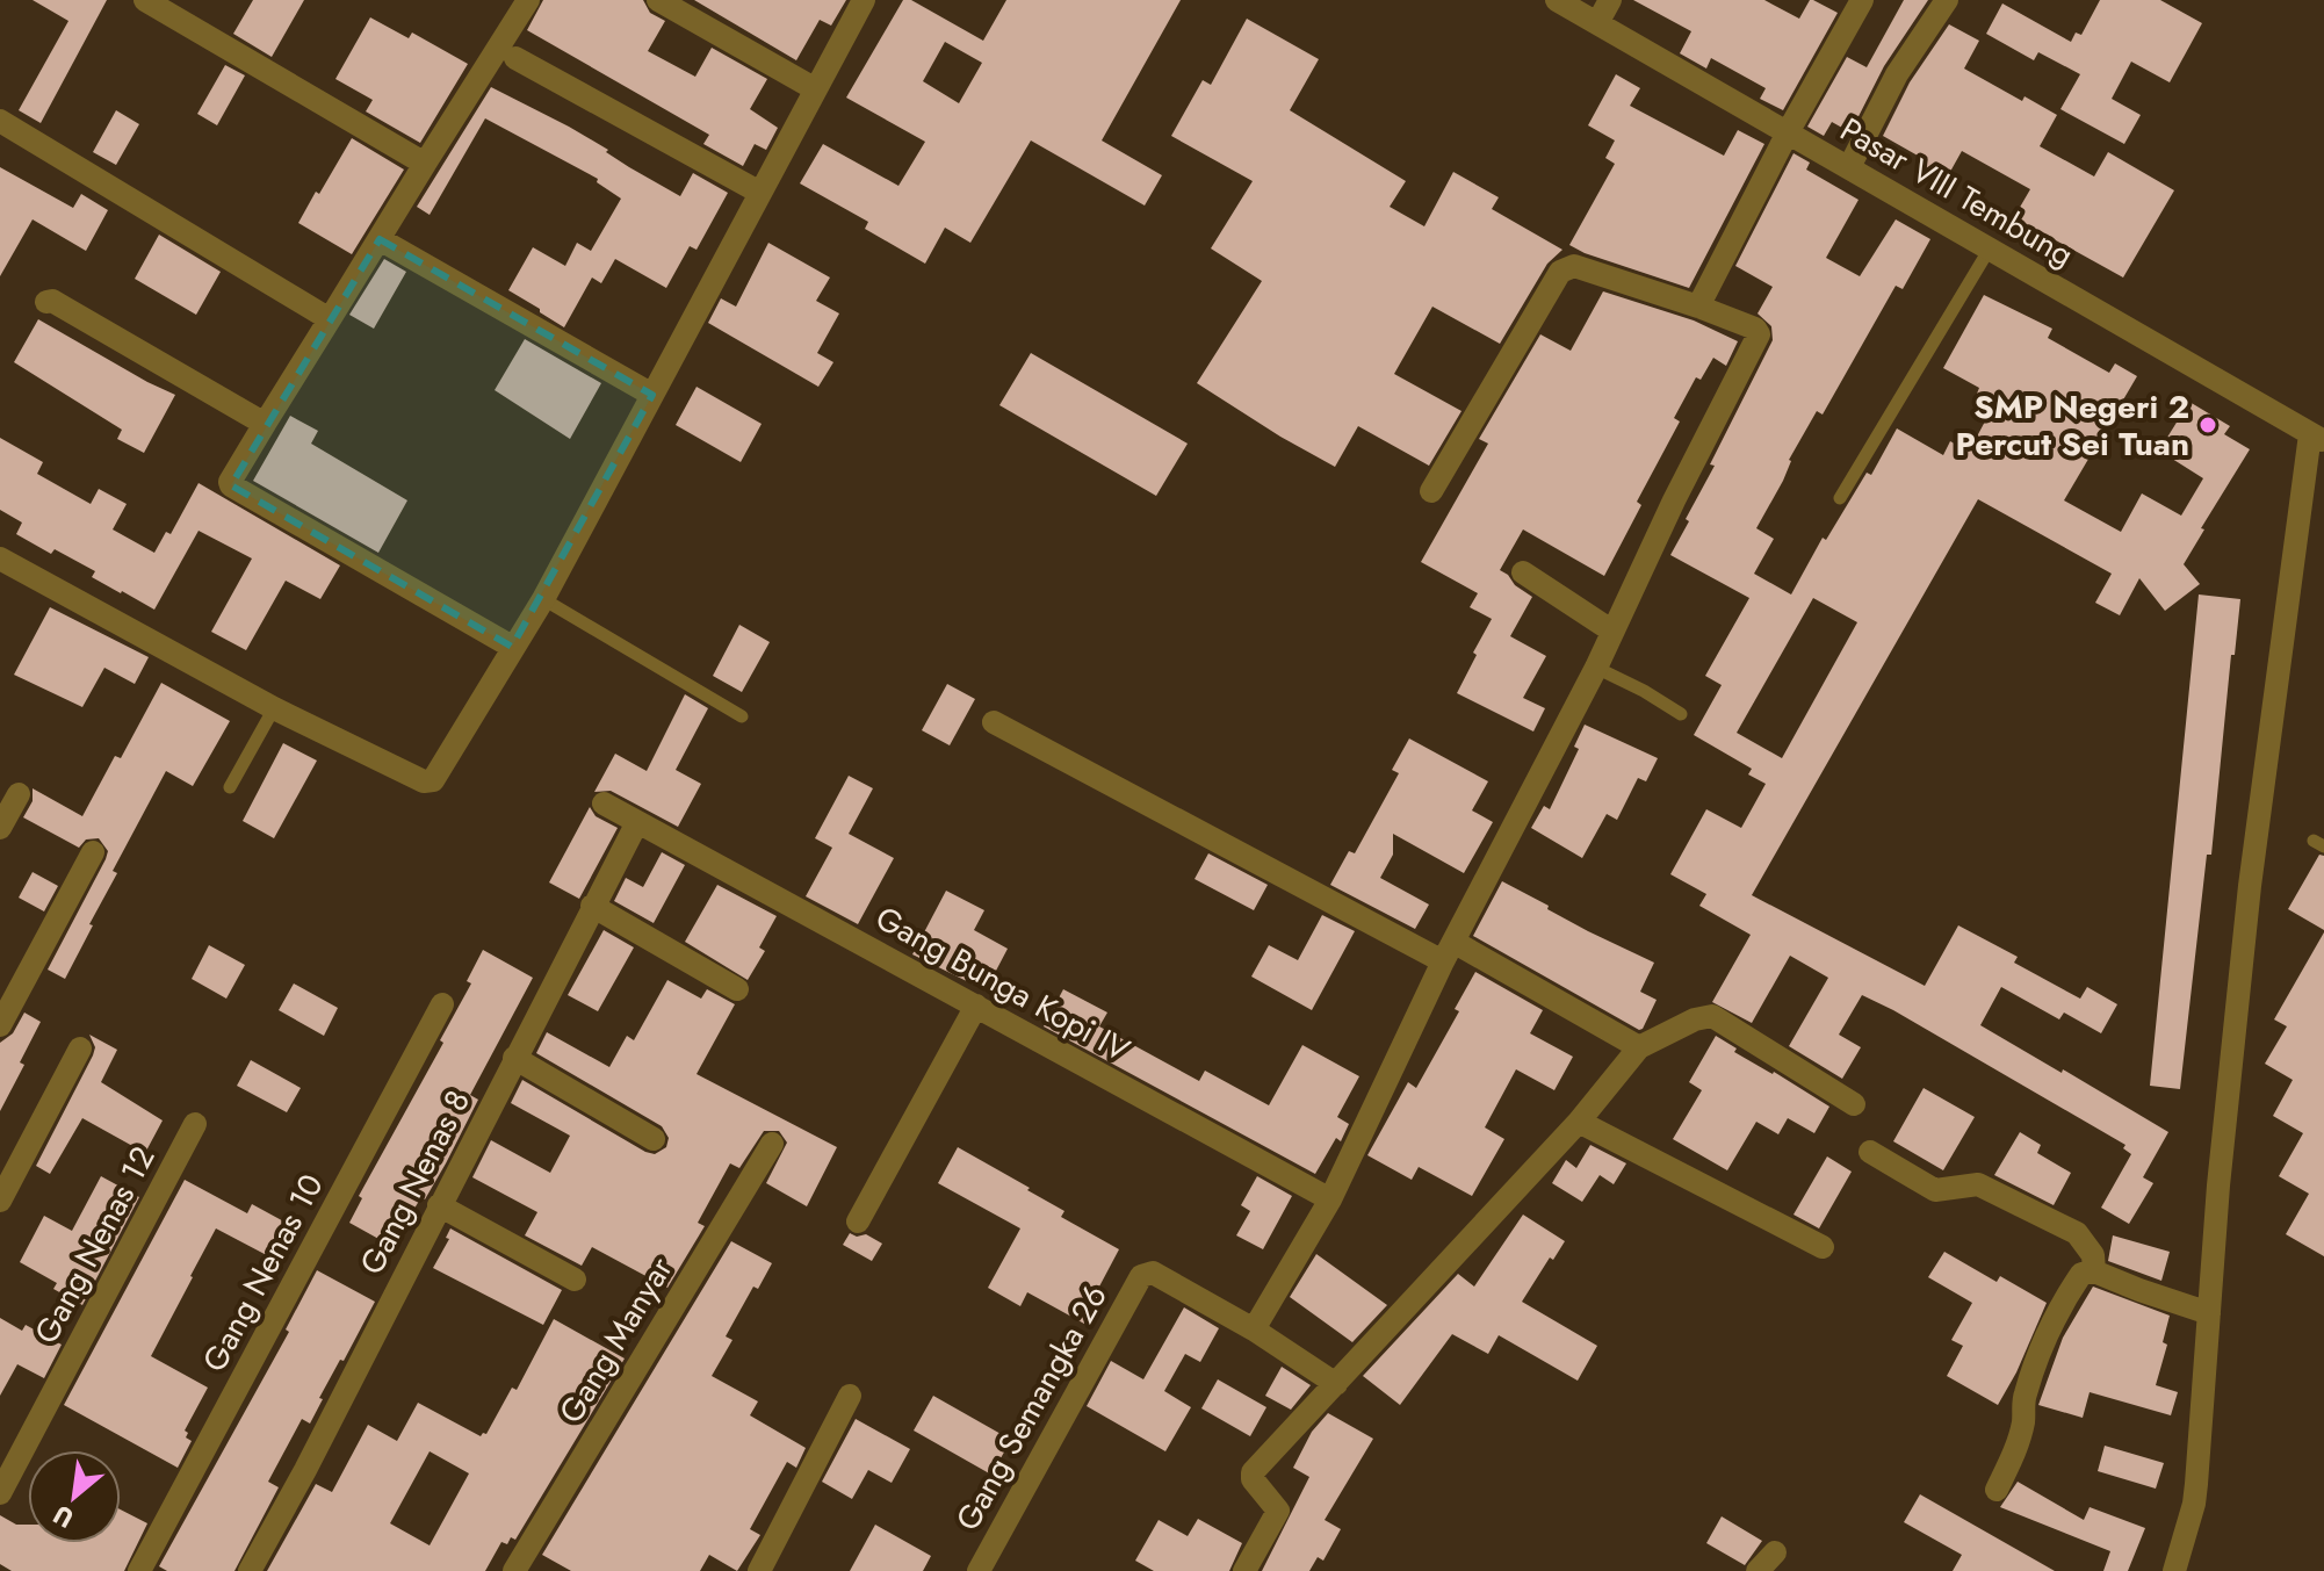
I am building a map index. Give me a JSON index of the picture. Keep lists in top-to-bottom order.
{
  "streets": {
    "street": [
      "Pasar VIII Tembung",
      "Gang Bunga Kopi IV",
      "Gang Nenas 8",
      "Gang Nenas 12",
      "Gang Nenas 10",
      "Gang Manyar",
      "Gang Semangka 26"
    ]
  },
  "crossings": [
    ["Gang Bunga Kopi IV", "Gang Nenas 8"]
  ],
  "places": ["SMP Negeri 2 Percut Sei Tuan"],
  "north": "bottom left"
}
